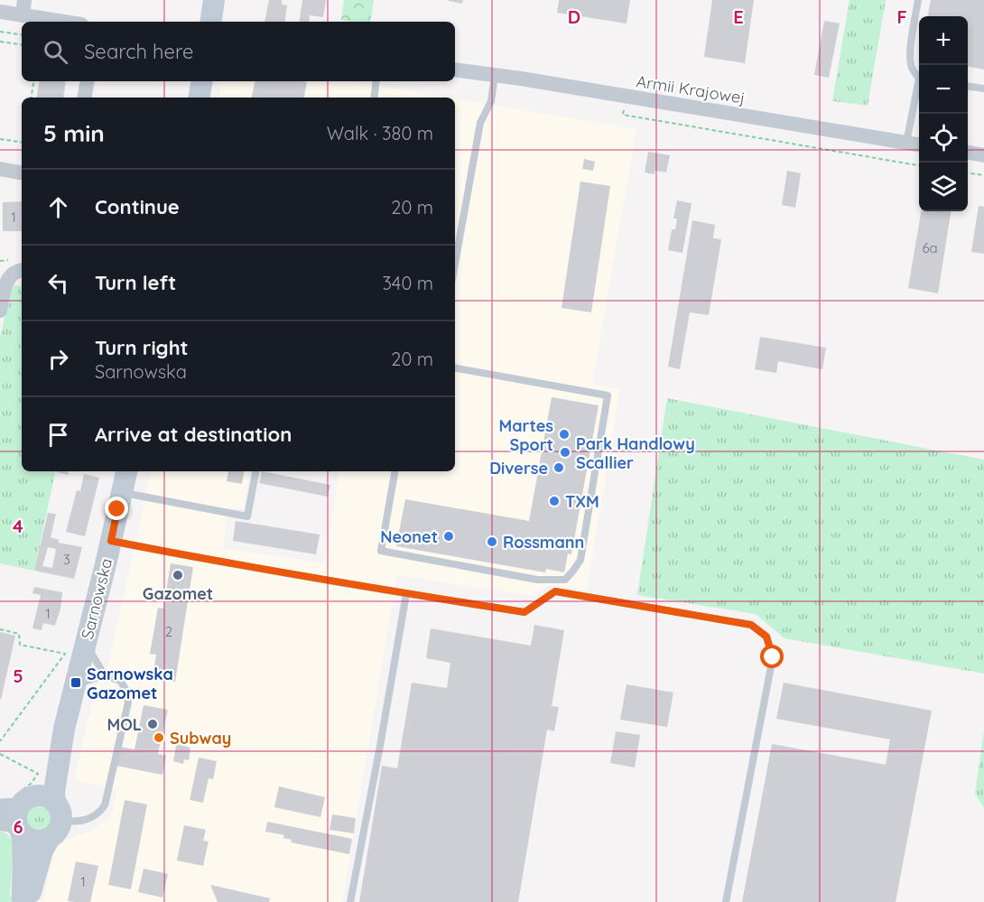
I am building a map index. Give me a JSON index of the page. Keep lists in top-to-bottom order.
{
  "streets": {
    "main road": ["Sarnowska"],
    "street": ["Armii Krajowej"]
  },
  "places": {
    "other": [
      "Martes Sport",
      "Park Handlowy Scallier",
      "Diverse",
      "TXM",
      "Neonet",
      "Rossmann",
      "Gazomet",
      "MOL",
      "Subway"
    ],
    "transit": ["Sarnowska Gazomet"]
  },
  "house_numbers": [
    "1",
    "6a",
    "3",
    "1",
    "2",
    "1"
  ],
  "page": {
    "map_buttons": ["+", "−"],
    "search": "Search here",
    "heading": ["5 min", "Walk · 380 m"],
    "list": [
      ["Continue", "20 m"],
      ["Turn left", "340 m"],
      ["Turn right", "Sarnowska", "20 m"],
      "Arrive at destination"
    ]
  },
  "grid": {
    "columns": ["D", "E", "F"],
    "rows": ["4", "5", "6"]
  }
}
